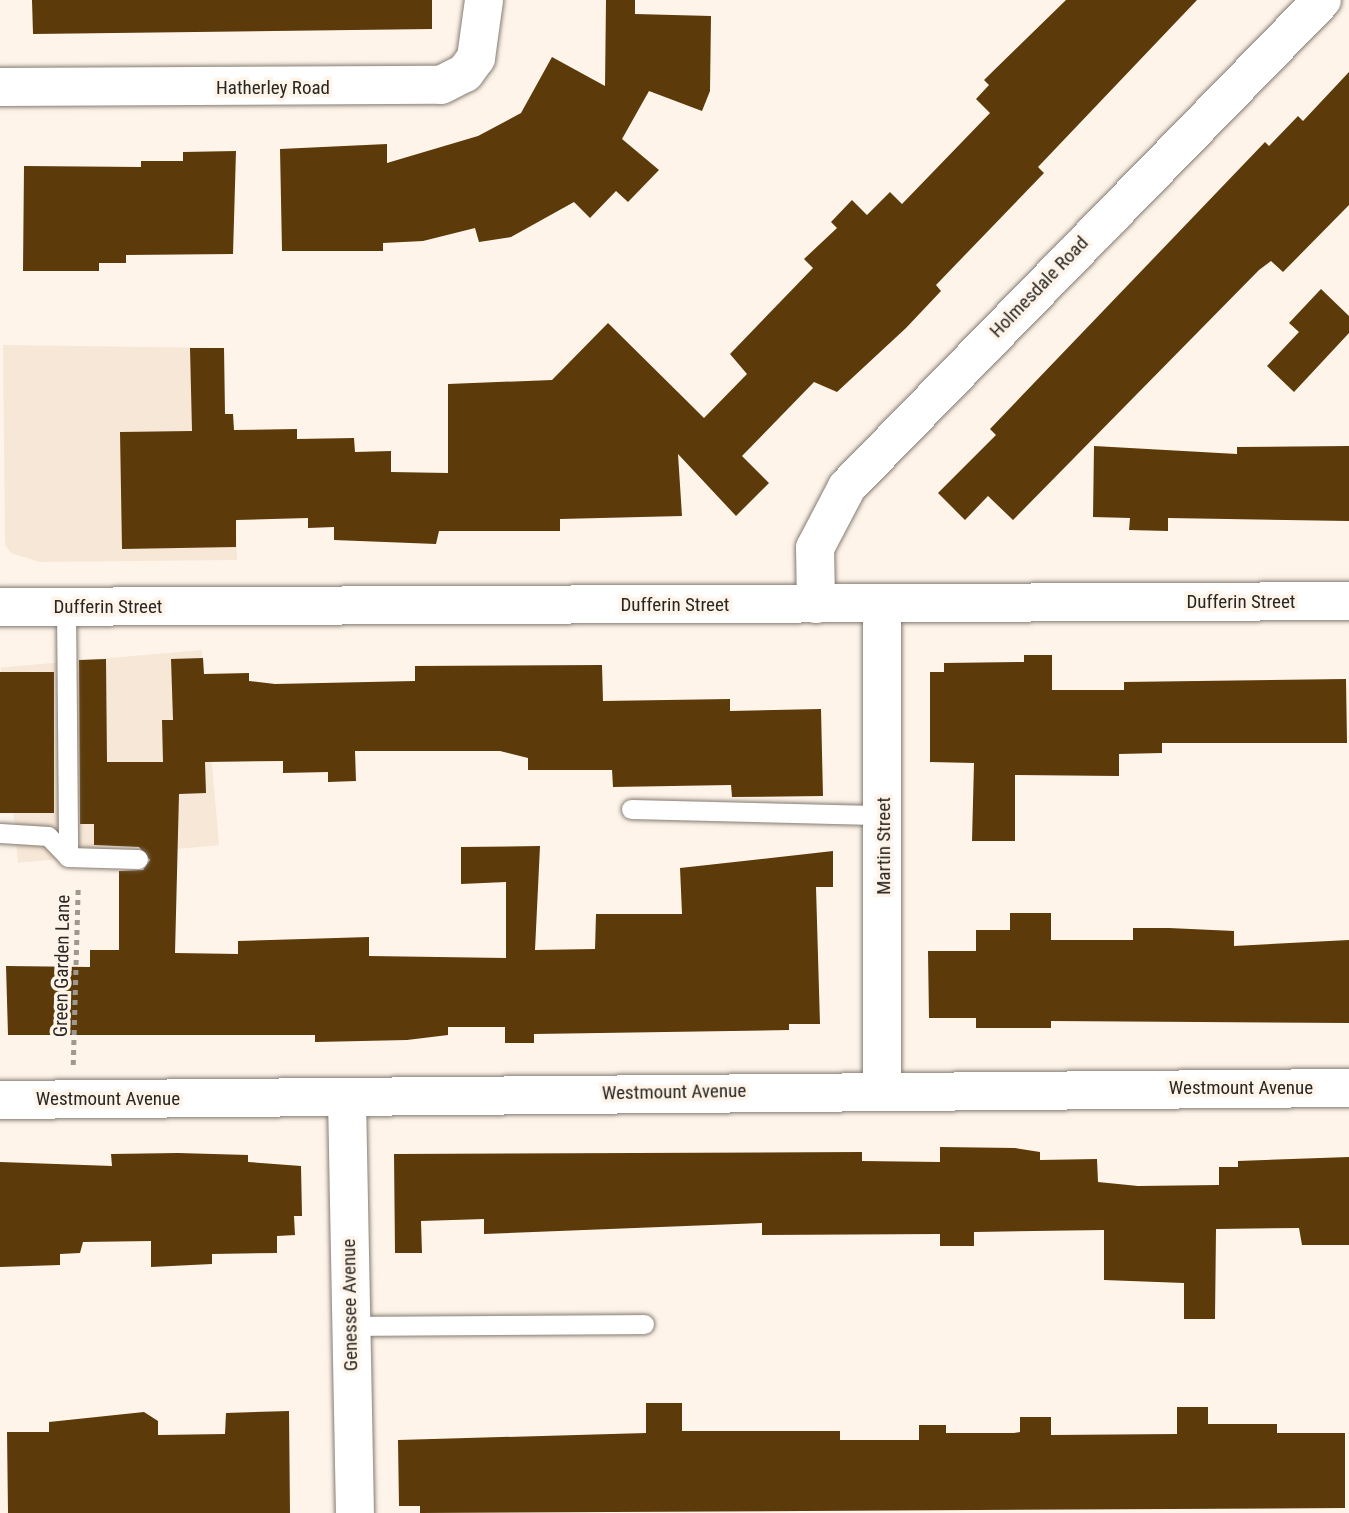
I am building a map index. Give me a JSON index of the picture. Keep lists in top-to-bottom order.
{
  "streets": {
    "street": [
      "Hatherley Road",
      "Holmesdale Road",
      "Dufferin Street",
      "Martin Street",
      "Westmount Avenue",
      "Genessee Avenue"
    ],
    "path": ["Green Garden Lane"]
  },
  "crossings": [
    ["Holmesdale Road", "Dufferin Street"],
    ["Dufferin Street", "Martin Street"],
    ["Martin Street", "Westmount Avenue"],
    ["Westmount Avenue", "Genessee Avenue"]
  ]
}
